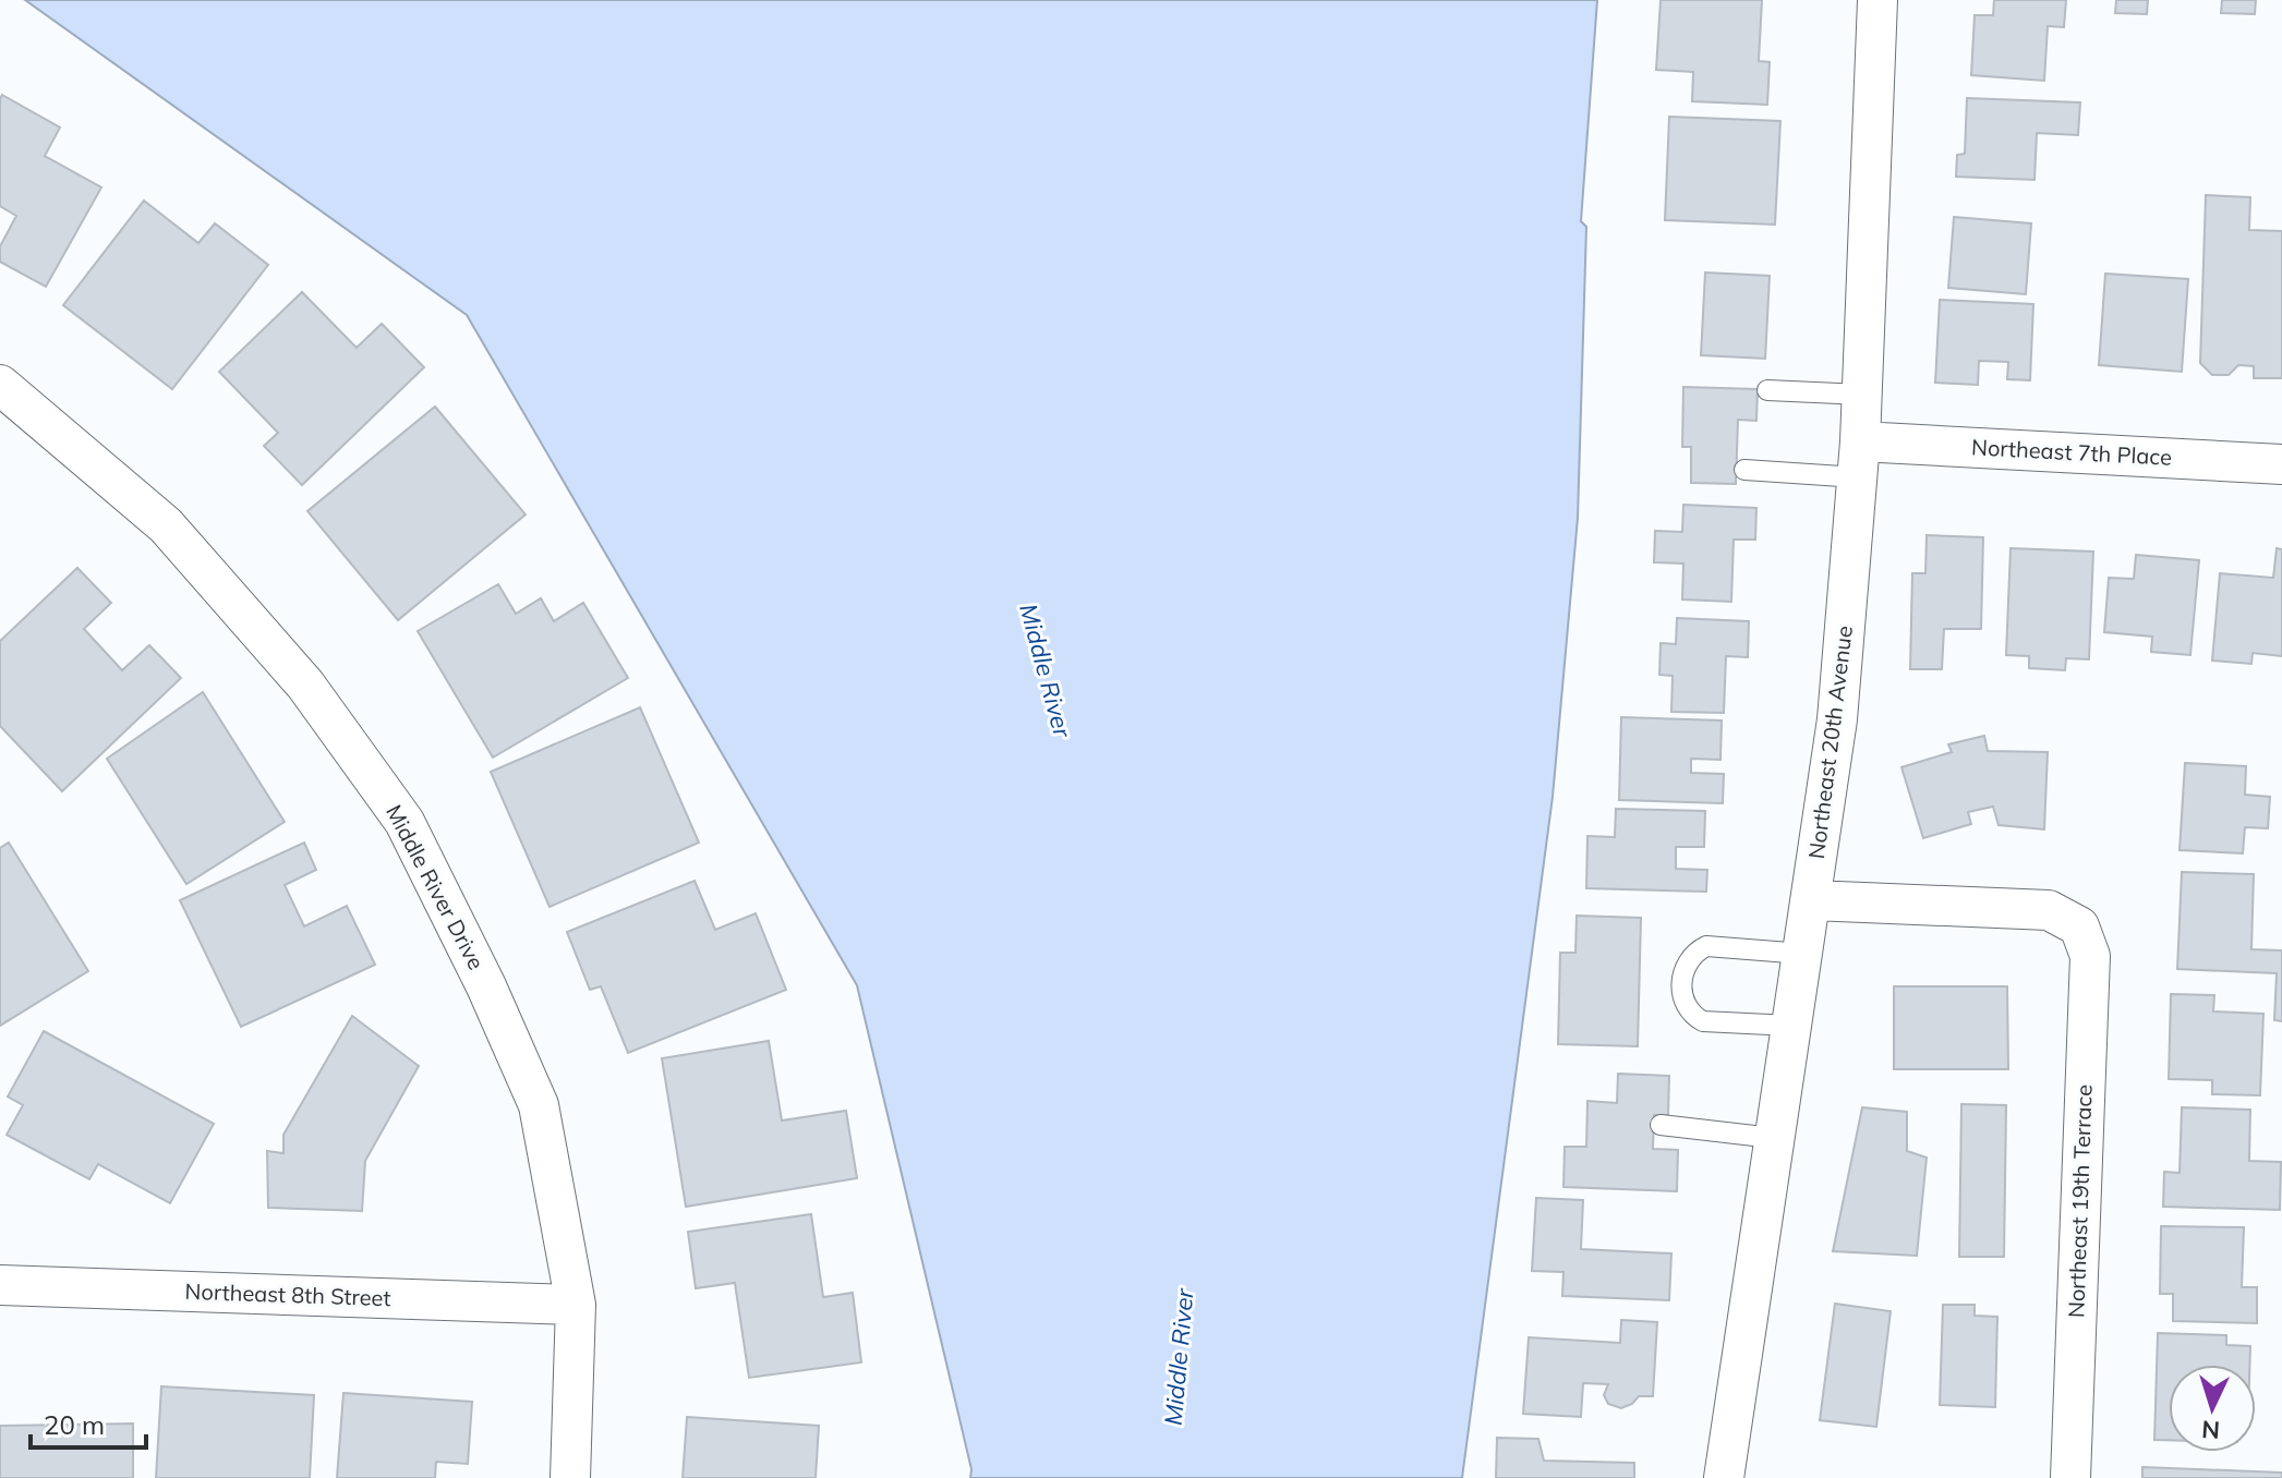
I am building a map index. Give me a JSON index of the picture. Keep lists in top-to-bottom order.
{
  "streets": {
    "street": [
      "Northeast 7th Place",
      "Northeast 20th Avenue",
      "Middle River Drive",
      "Northeast 19th Terrace",
      "Northeast 8th Street"
    ]
  },
  "crossings": [
    ["Northeast 7th Place", "Northeast 20th Avenue"],
    ["Northeast 20th Avenue", "Northeast 19th Terrace"],
    ["Middle River Drive", "Northeast 8th Street"]
  ],
  "water": ["Middle River"],
  "scale_bar": "20 m",
  "north": "bottom"
}
